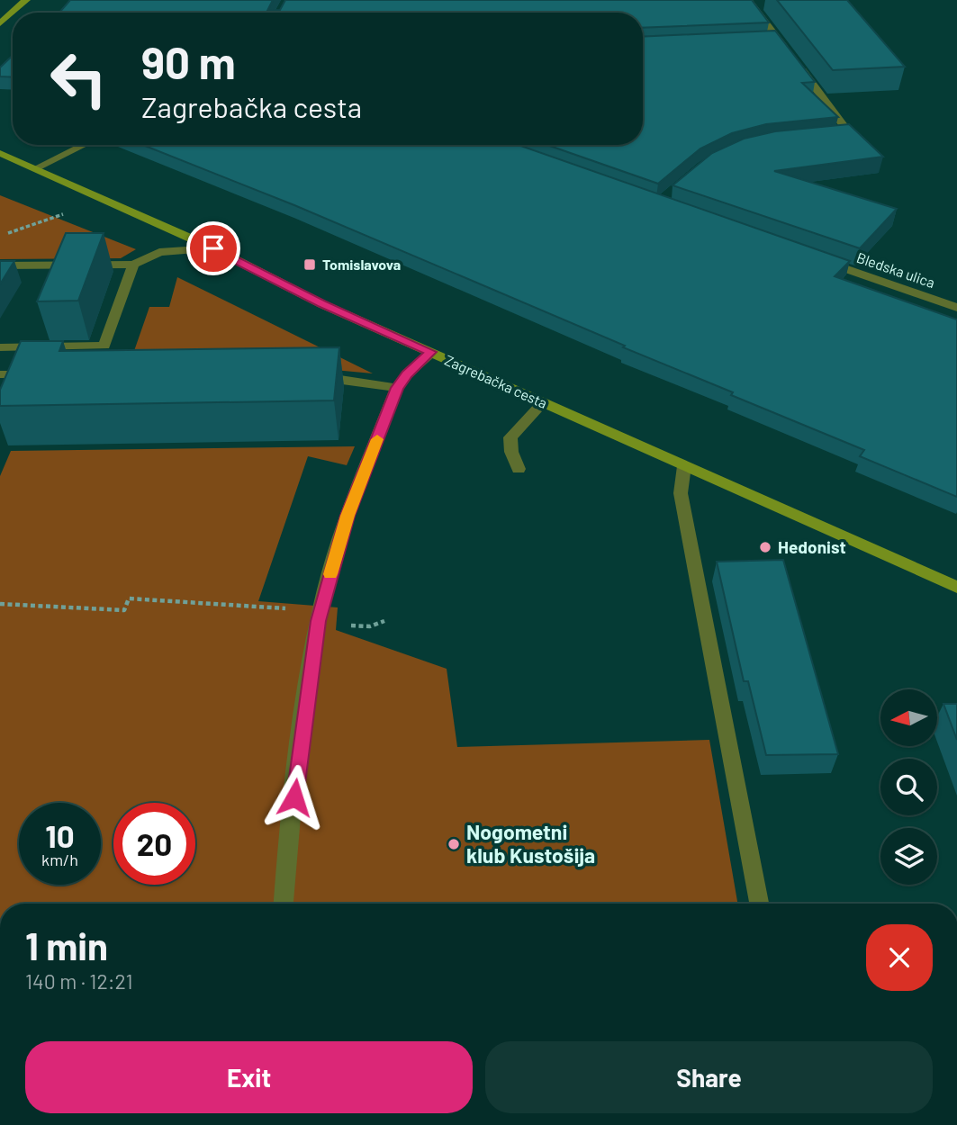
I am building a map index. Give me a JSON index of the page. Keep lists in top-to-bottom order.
{
  "streets": {
    "street": ["Bledska ulica", "Zagrebačka cesta"]
  },
  "places": {
    "transit": ["Tomislavova"],
    "other": ["Hedonist", "Nogometni klub Kustošija"]
  },
  "north": "left",
  "page": {
    "turn": ["90 m", "Zagrebačka cesta"],
    "speed": "10 km/h",
    "limit": "20",
    "heading": ["1 min", "140 m · 12:21"],
    "buttons": ["Exit", "Share"]
  }
}
